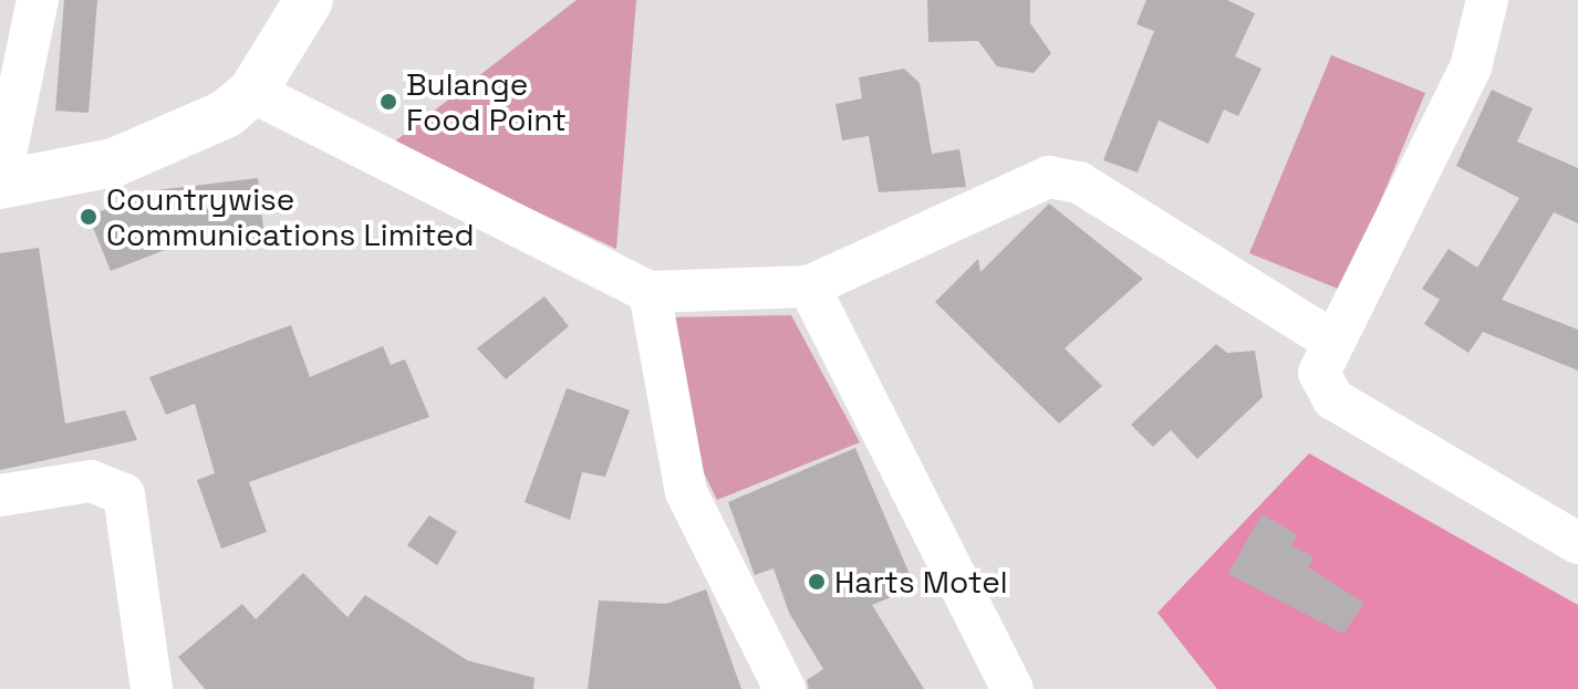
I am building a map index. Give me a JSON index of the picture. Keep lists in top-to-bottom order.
{
  "places": ["Bulange Food Point", "Countrywise Communications Limited", "Harts Motel"]
}
